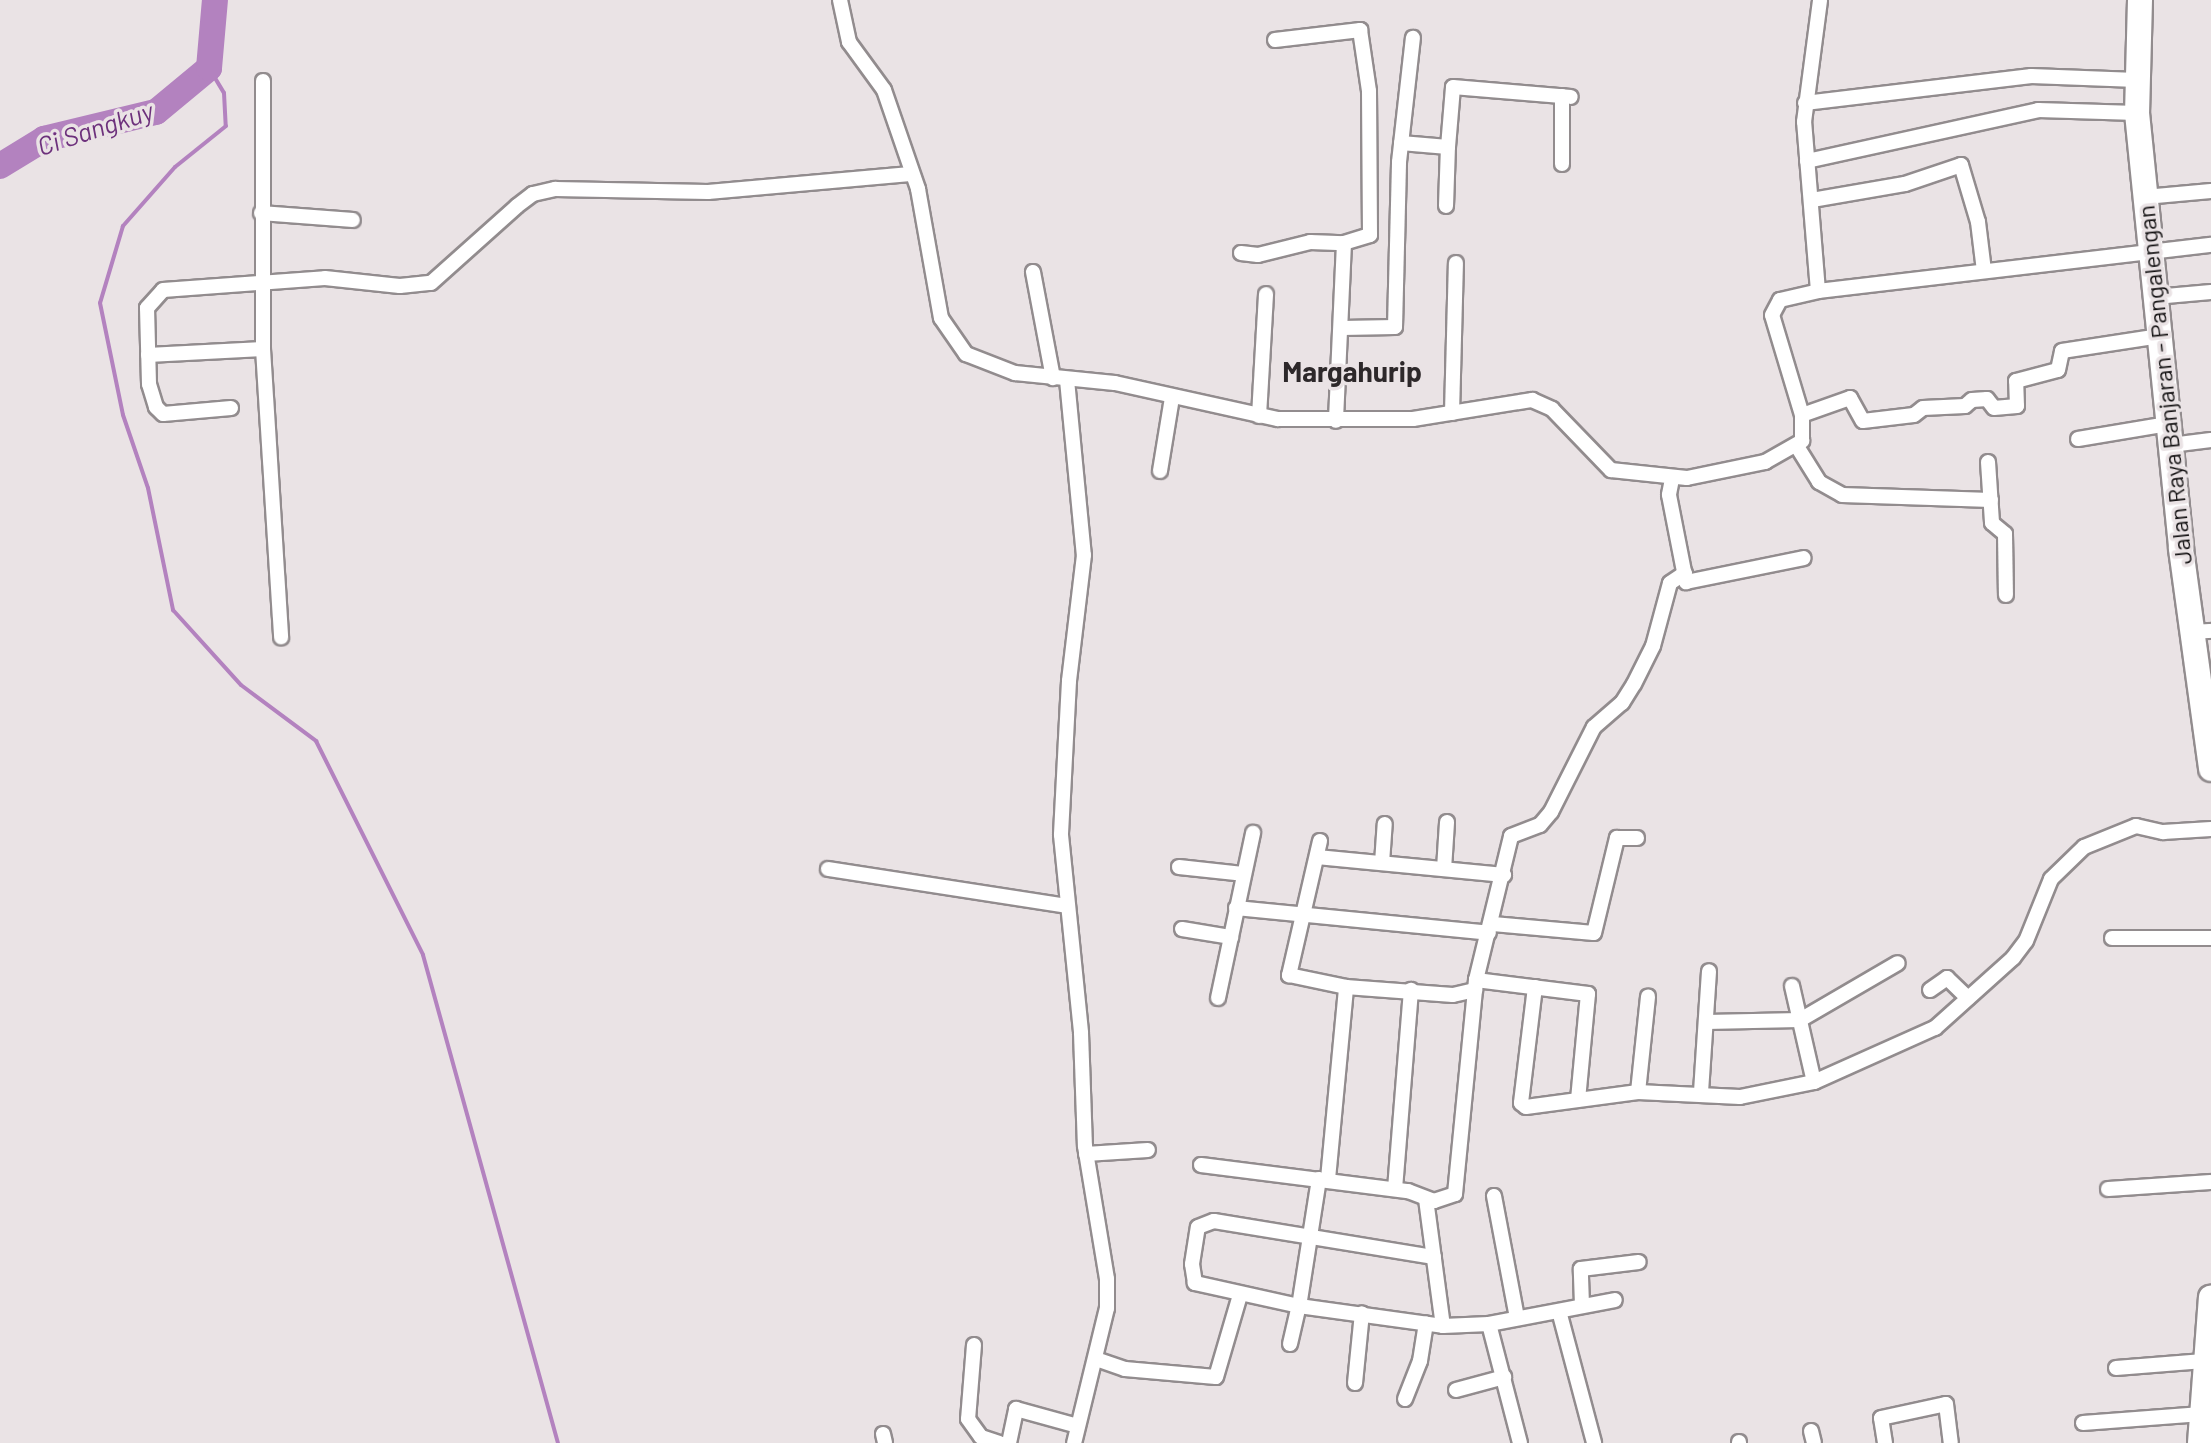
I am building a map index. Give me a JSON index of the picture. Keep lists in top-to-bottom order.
{
  "streets": {
    "main road": ["Jalan Raya Banjaran - Pangalengan"]
  },
  "districts": ["Margahurip"],
  "water": ["Ci Sangkuy"]
}
